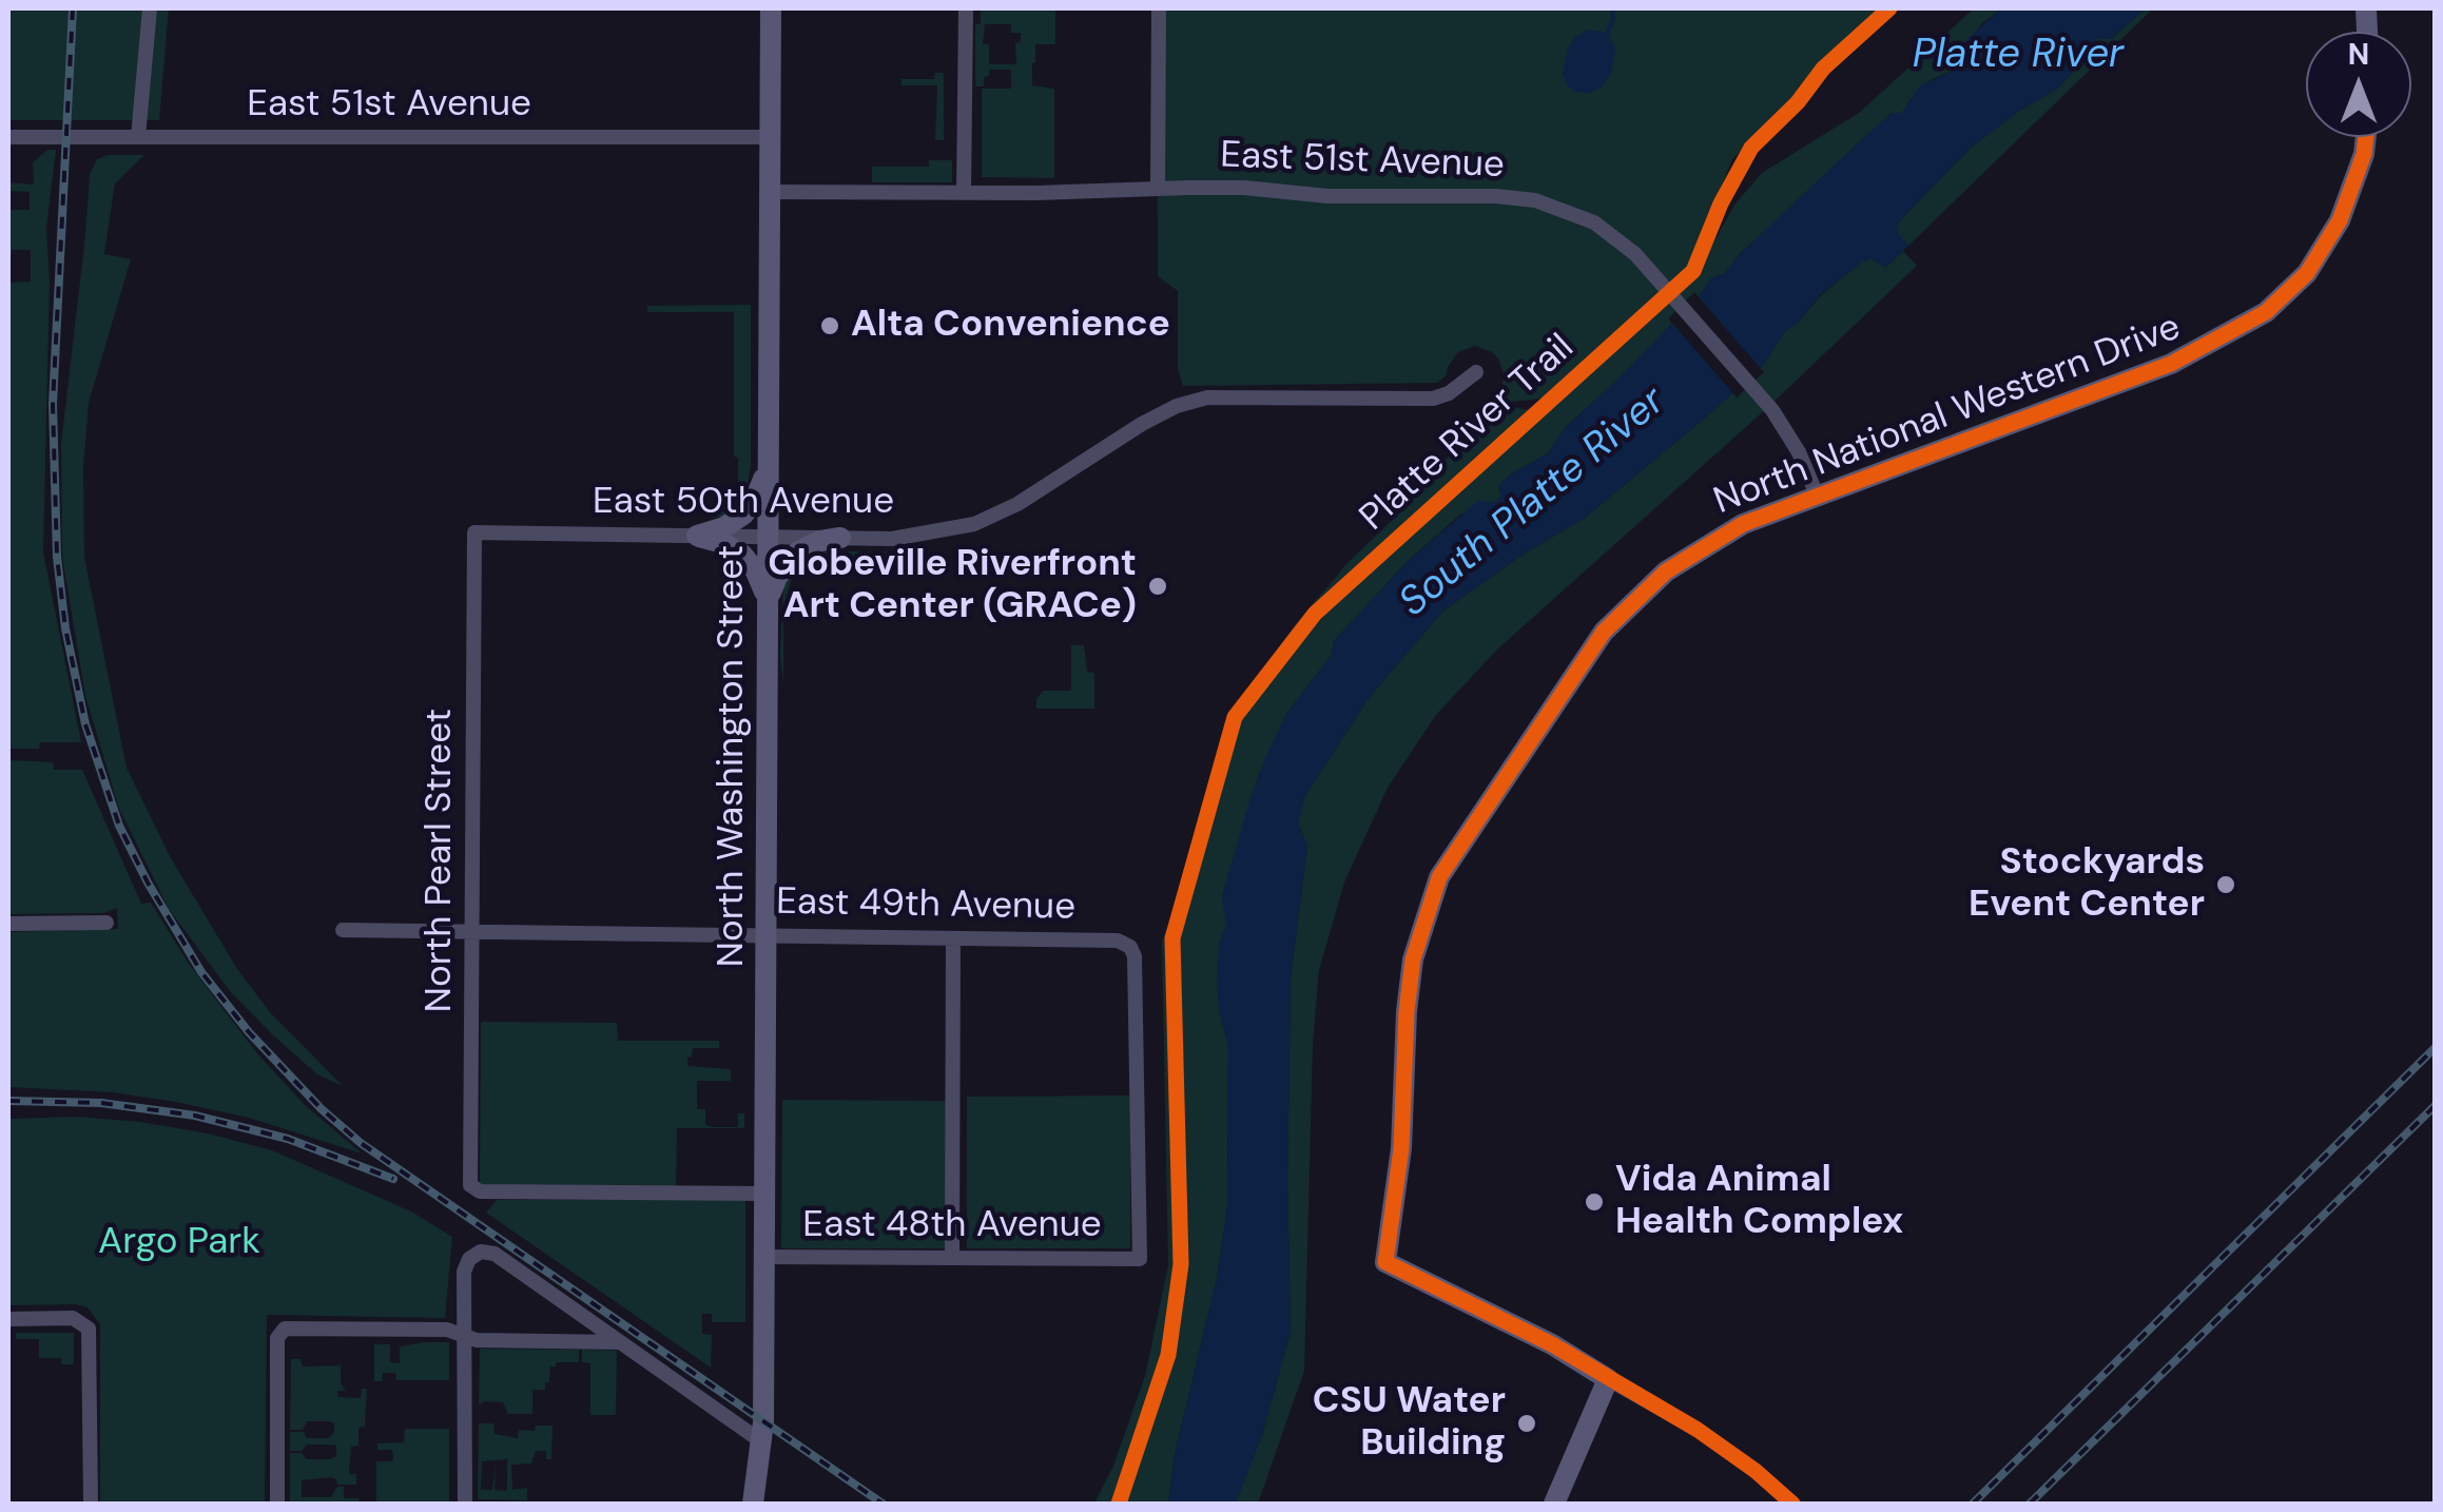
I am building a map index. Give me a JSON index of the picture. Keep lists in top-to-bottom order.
{
  "streets": {
    "street": [
      "East 51st Avenue",
      "North National Western Drive",
      "East 50th Avenue",
      "North Washington Street",
      "North Pearl Street",
      "East 49th Avenue",
      "East 48th Avenue"
    ],
    "cycle path": ["Platte River Trail"]
  },
  "crossings": [
    ["East 51st Avenue", "North National Western Drive"],
    ["East 51st Avenue", "North Washington Street"],
    ["East 50th Avenue", "North Washington Street"],
    ["East 50th Avenue", "North Pearl Street"],
    ["North Washington Street", "North Pearl Street"],
    ["North Washington Street", "East 49th Avenue"],
    ["North Washington Street", "East 48th Avenue"],
    ["North Pearl Street", "East 49th Avenue"],
    ["East 49th Avenue", "East 48th Avenue"]
  ],
  "water": ["Platte River", "South Platte River"],
  "parks": ["Argo Park"],
  "places": [
    "Alta Convenience",
    "Globeville Riverfront Art Center (GRACe)",
    "Stockyards Event Center",
    "Vida Animal Health Complex",
    "CSU Water Building"
  ],
  "north": "top"
}
